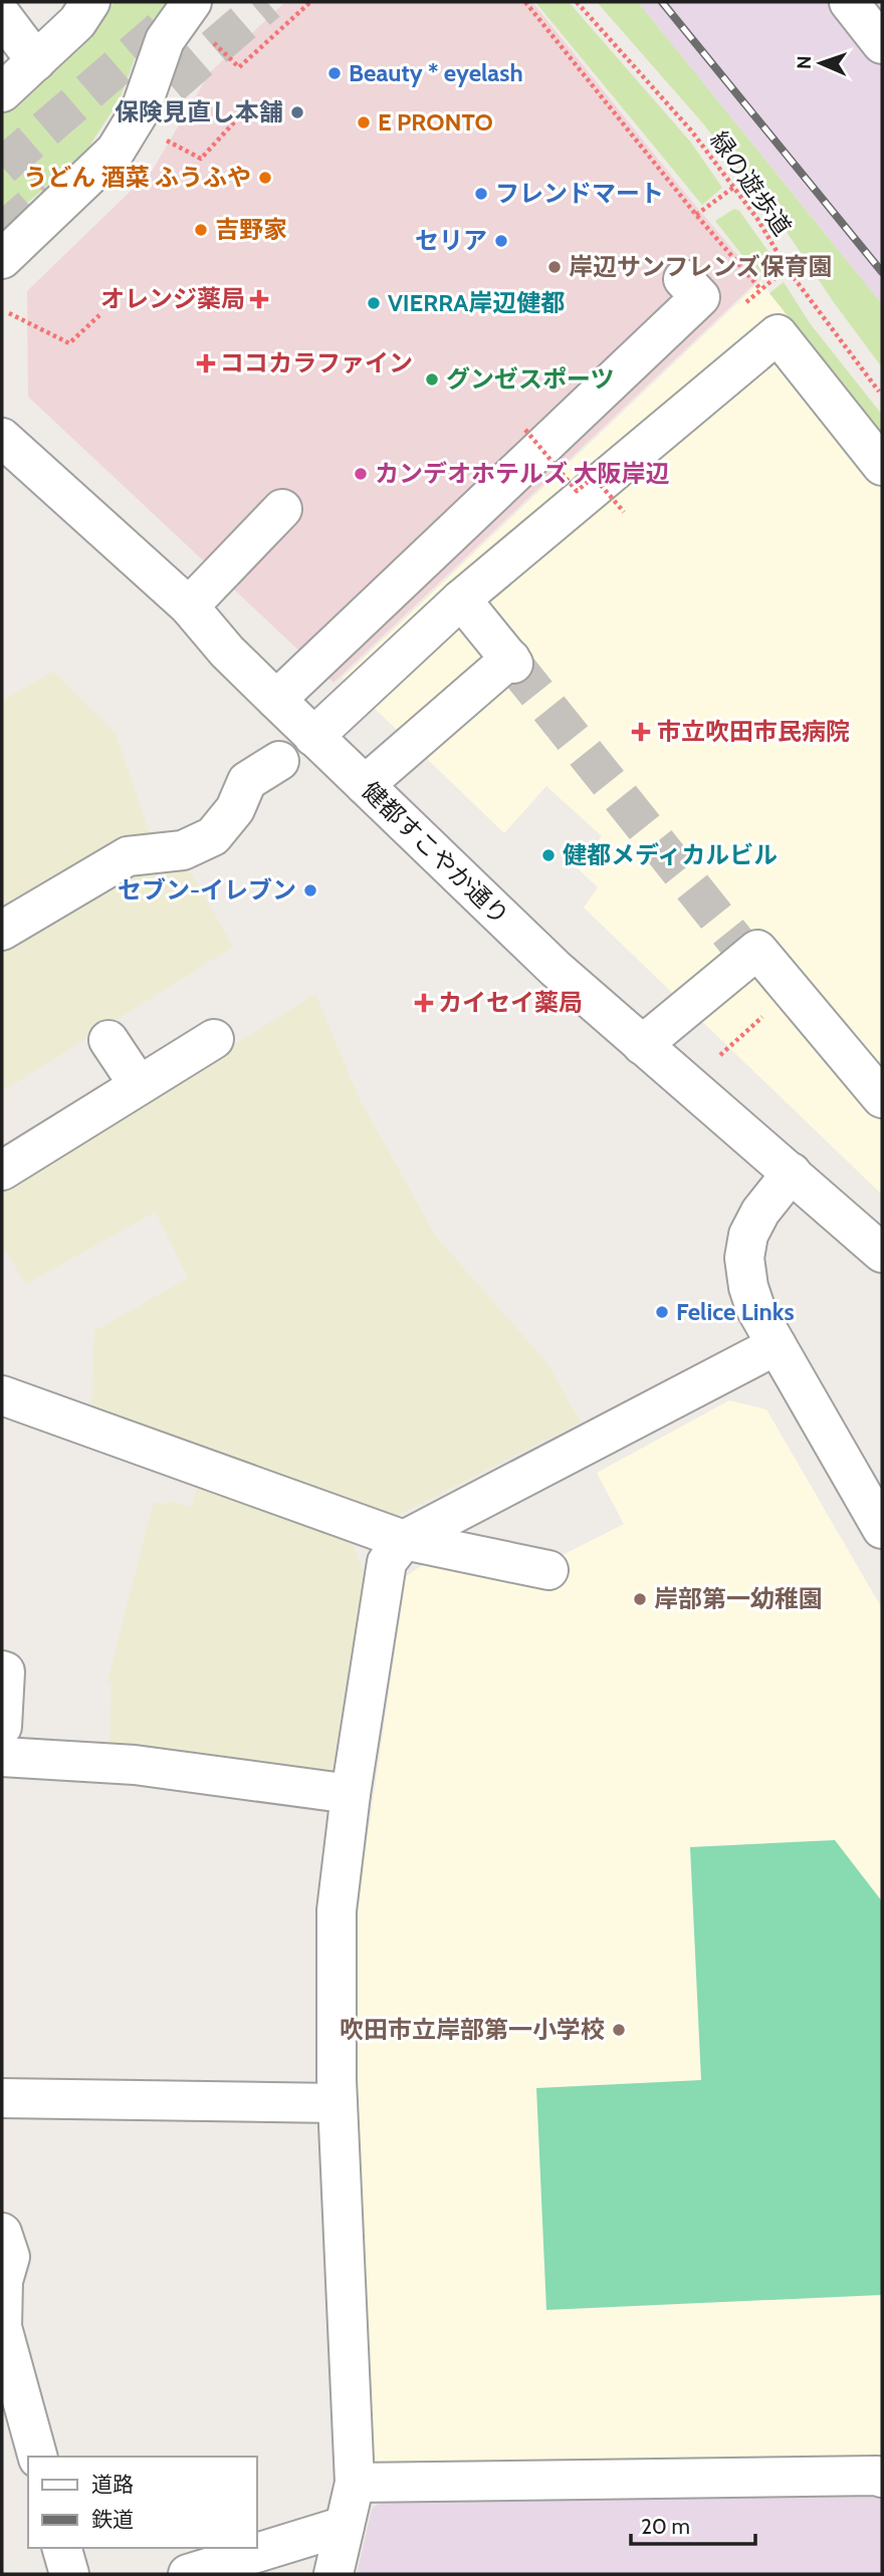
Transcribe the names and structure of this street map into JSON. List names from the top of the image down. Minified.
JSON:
{"streets":{"street":["健都すこやか通り"],"path":["緑の遊歩道"]},"places":{"other":["Beauty * eyelash","保険見直し本舗","E PRONTO","うどん 酒菜 ふうふや","フレンドマート","吉野家","セリア","岸辺サンフレンズ保育園","VIERRA岸辺健都","グンゼスポーツ","カンデオホテルズ 大阪岸辺","健都メディカルビル","セブン-イレブン","Felice Links","岸部第一幼稚園","吹田市立岸部第一小学校"],"health":["オレンジ薬局","ココカラファイン","市立吹田市民病院","カイセイ薬局"]},"legend":["道路","鉄道"],"scale_bar":"20 m","north":"left"}
